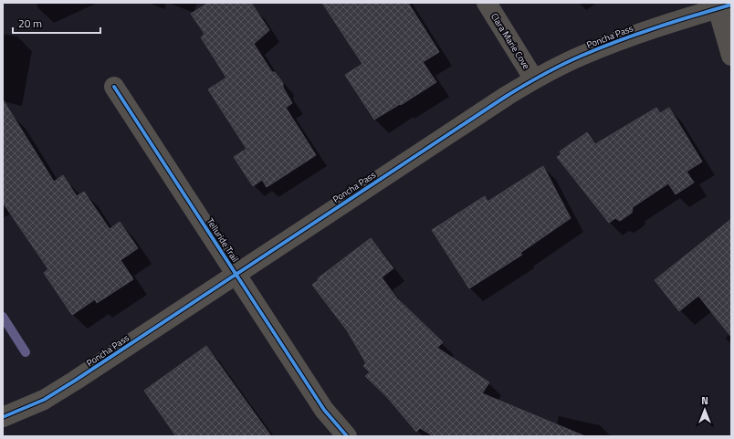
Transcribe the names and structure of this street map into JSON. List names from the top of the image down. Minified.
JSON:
{"streets":{"street":["Poncha Pass","Clara Marie Cove","Telluride Trail"]},"crossings":[["Poncha Pass","Clara Marie Cove"],["Poncha Pass","Telluride Trail"]],"scale_bar":"20 m","north":"top"}
